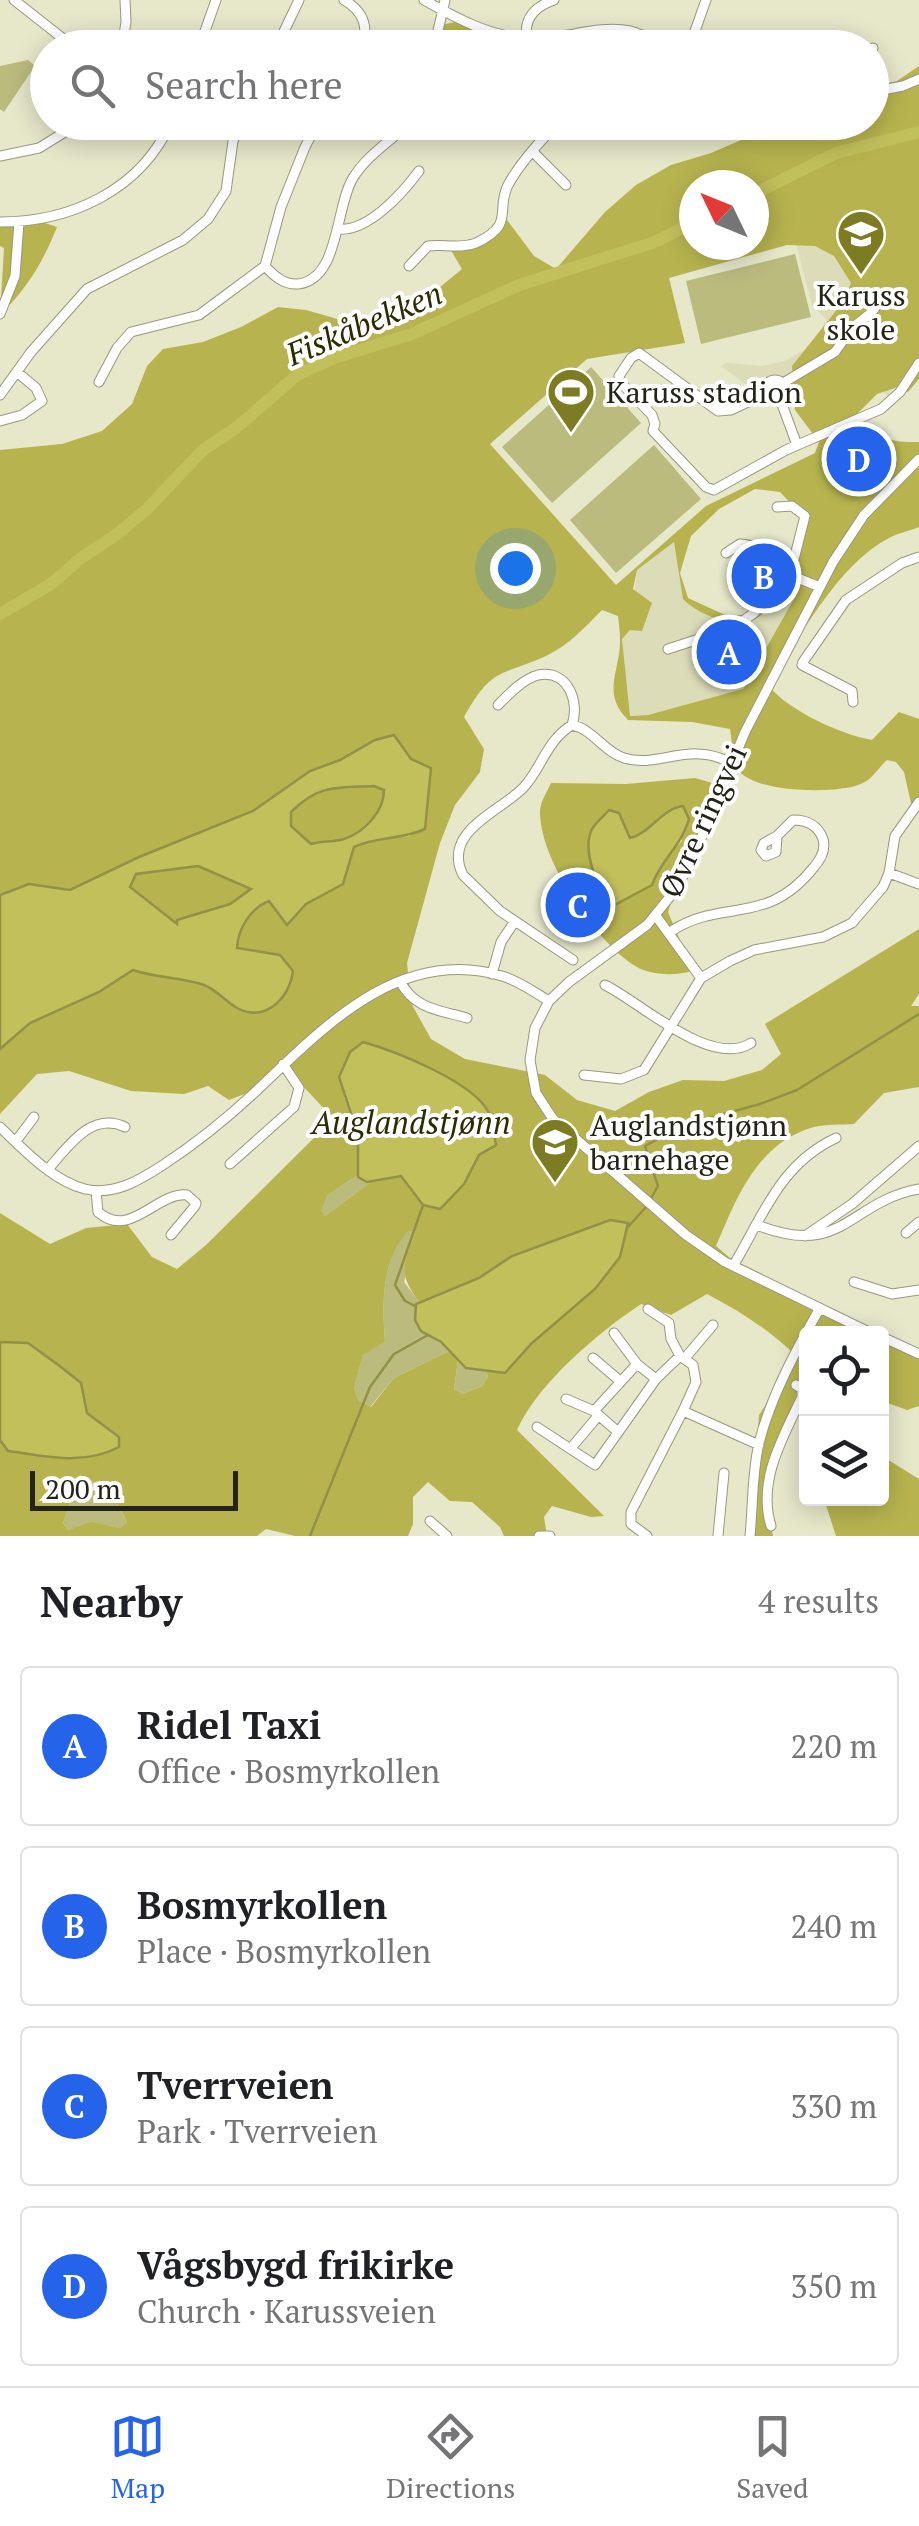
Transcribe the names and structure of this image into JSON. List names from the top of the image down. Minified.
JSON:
{"streets":{"street":["Øvre ringvei"]},"water":["Fiskåbekken","Auglandstjønn"],"places":{"school or university":["Karuss skole","Auglandstjønn barnehage"],"sports":["Karuss stadion"]},"scale_bar":"200 m","north":"top left","page":{"search":"Search here","pins":["D","B","A","C"],"scale":"200 m","heading":["Nearby","4 results"],"list":[{"mark":"A","name":"Ridel Taxi","note":"Office · Bosmyrkollen","value":"220 m"},{"mark":"B","name":"Bosmyrkollen","note":"Place · Bosmyrkollen","value":"240 m"},{"mark":"C","name":"Tverrveien","note":"Park · Tverrveien","value":"330 m"},{"mark":"D","name":"Vågsbygd frikirke","note":"Church · Karussveien","value":"350 m"}],"nav":["Map","Directions","Saved"]}}
